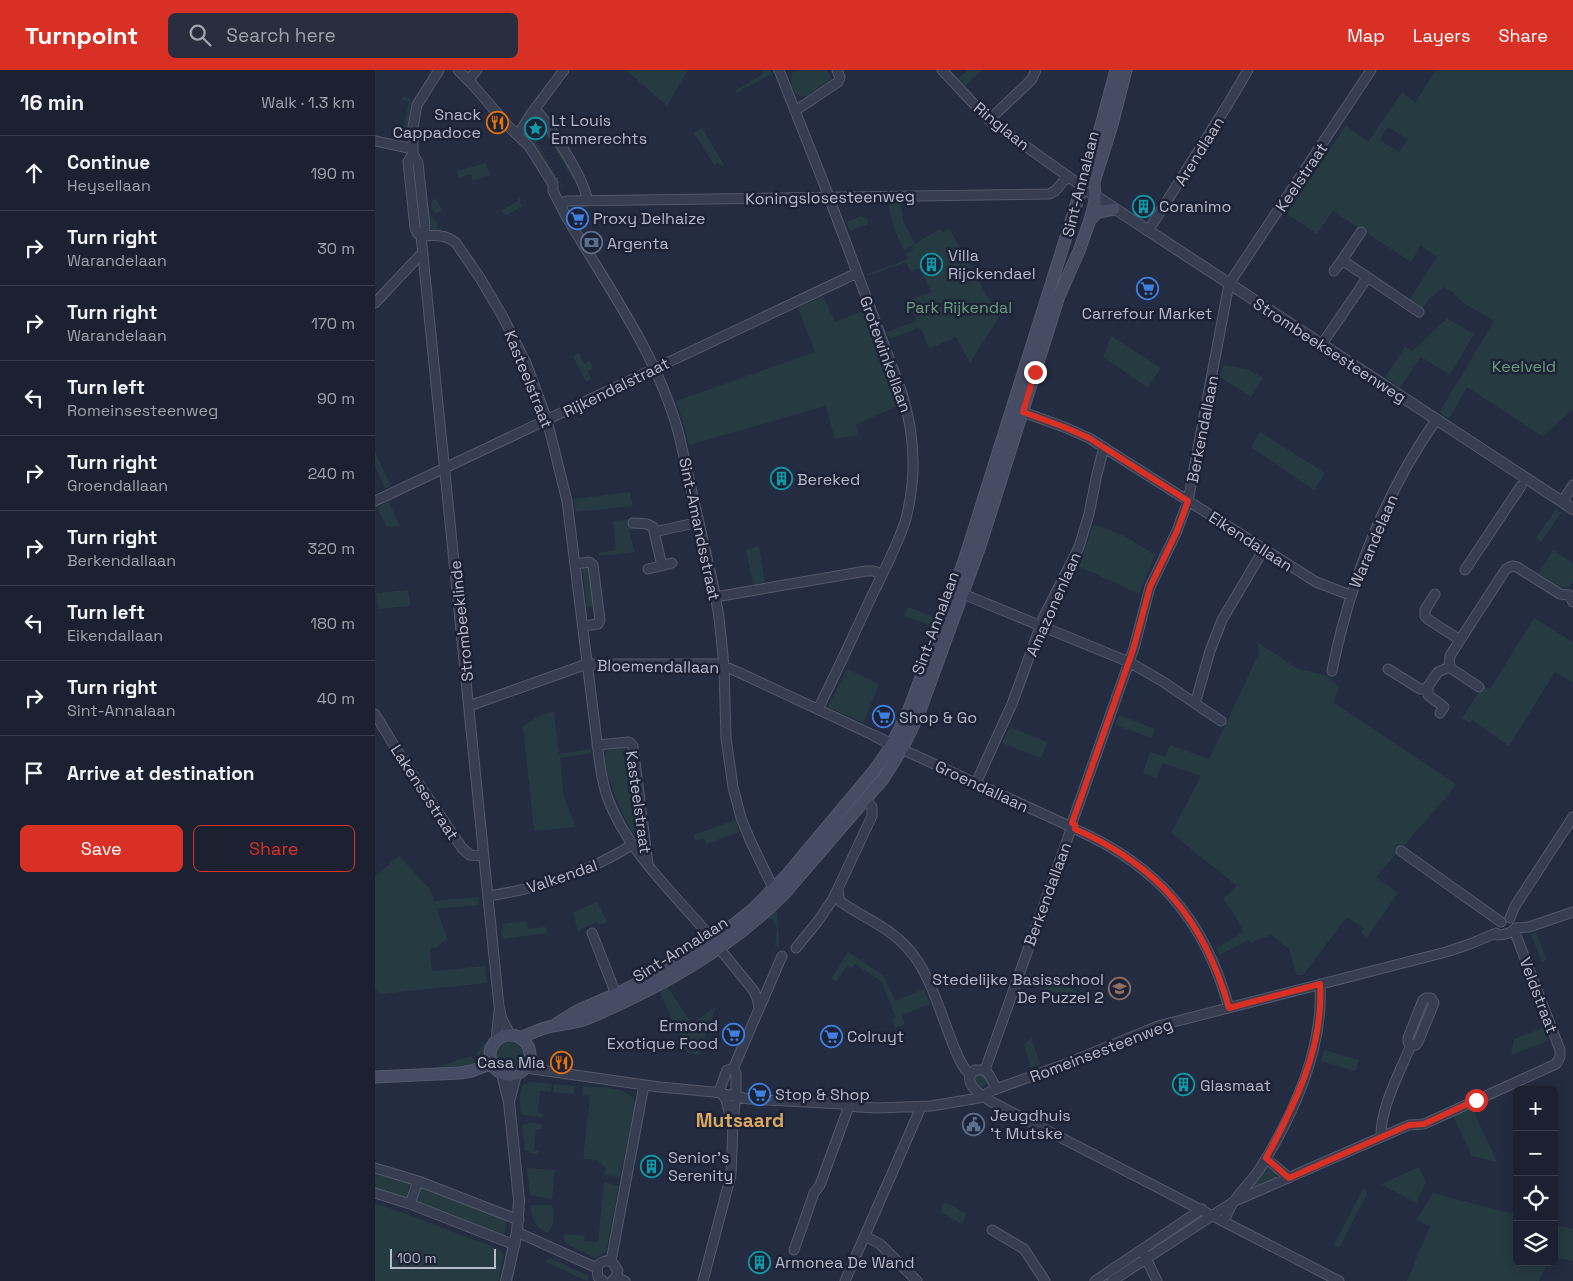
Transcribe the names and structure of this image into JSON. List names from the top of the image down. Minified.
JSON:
{"streets":{"main road":["Sint-Annalaan"],"street":["Ringlaan","Arendlaan","Keelstraat","Koningslosesteenweg","Strombeeksesteenweg","Grotewinkellaan","Kasteelstraat","Rijkendalstraat","Berkendallaan","Sint-Amandsstraat","Eikendallaan","Warandelaan","Amazonenlaan","Strombeeklinde","Bloemendallaan","Groendallaan","Lakensestraat","Valkendal","Veldstraat","Romeinsesteenweg"]},"crossings":[["Ringlaan","Koningslosesteenweg"],["Arendlaan","Strombeeksesteenweg"],["Keelstraat","Strombeeksesteenweg"],["Keelstraat","Berkendallaan"],["Sint-Annalaan","Strombeeksesteenweg"],["Sint-Annalaan","Kasteelstraat"],["Sint-Annalaan","Sint-Amandsstraat"],["Sint-Annalaan","Eikendallaan"],["Sint-Annalaan","Strombeeklinde"],["Sint-Annalaan","Bloemendallaan"],["Sint-Annalaan","Groendallaan"],["Sint-Annalaan","Romeinsesteenweg"],["Koningslosesteenweg","Grotewinkellaan"],["Koningslosesteenweg","Sint-Amandsstraat"],["Strombeeksesteenweg","Berkendallaan"],["Strombeeksesteenweg","Warandelaan"],["Grotewinkellaan","Rijkendalstraat"],["Grotewinkellaan","Bloemendallaan"],["Kasteelstraat","Rijkendalstraat"],["Kasteelstraat","Strombeeklinde"],["Kasteelstraat","Bloemendallaan"],["Kasteelstraat","Valkendal"],["Rijkendalstraat","Sint-Amandsstraat"],["Rijkendalstraat","Strombeeklinde"],["Berkendallaan","Eikendallaan"],["Berkendallaan","Groendallaan"],["Sint-Amandsstraat","Bloemendallaan"],["Eikendallaan","Warandelaan"],["Eikendallaan","Amazonenlaan"],["Amazonenlaan","Groendallaan"],["Strombeeklinde","Bloemendallaan"],["Strombeeklinde","Lakensestraat"],["Strombeeklinde","Valkendal"],["Strombeeklinde","Romeinsesteenweg"],["Bloemendallaan","Groendallaan"],["Groendallaan","Romeinsesteenweg"],["Veldstraat","Romeinsesteenweg"]],"districts":["Mutsaard"],"parks":["Park Rijkendal","Keelveld"],"places":{"restaurant":["Snack Cappadoce","Casa Mia"],"place":["Lt Louis Emmerechts"],"building":["Coranimo","Villa Rijckendael","Bereked","Glasmaat","Senior's Serenity","Armonea De Wand"],"supermarket":["Proxy Delhaize","Carrefour Market","Shop & Go","Ermond Exotique Food","Colruyt","Stop & Shop"],"bank":["Argenta"],"school or university":["Stedelijke Basisschool De Puzzel 2"],"public building":["Jeugdhuis 't Mutske"]},"scale_bar":"100 m","page":{"header":"Turnpoint","search":"Search here","nav":["Map","Layers","Share"],"heading":["16 min","Walk · 1.3 km"],"list":[["Continue","Heysellaan","190 m"],["Turn right","Warandelaan","30 m"],["Turn right","Warandelaan","170 m"],["Turn left","Romeinsesteenweg","90 m"],["Turn right","Groendallaan","240 m"],["Turn right","Berkendallaan","320 m"],["Turn left","Eikendallaan","180 m"],["Turn right","Sint-Annalaan","40 m"],"Arrive at destination"],"buttons":["Save","Share"],"map_buttons":["+","−"],"scale":"100 m"}}
